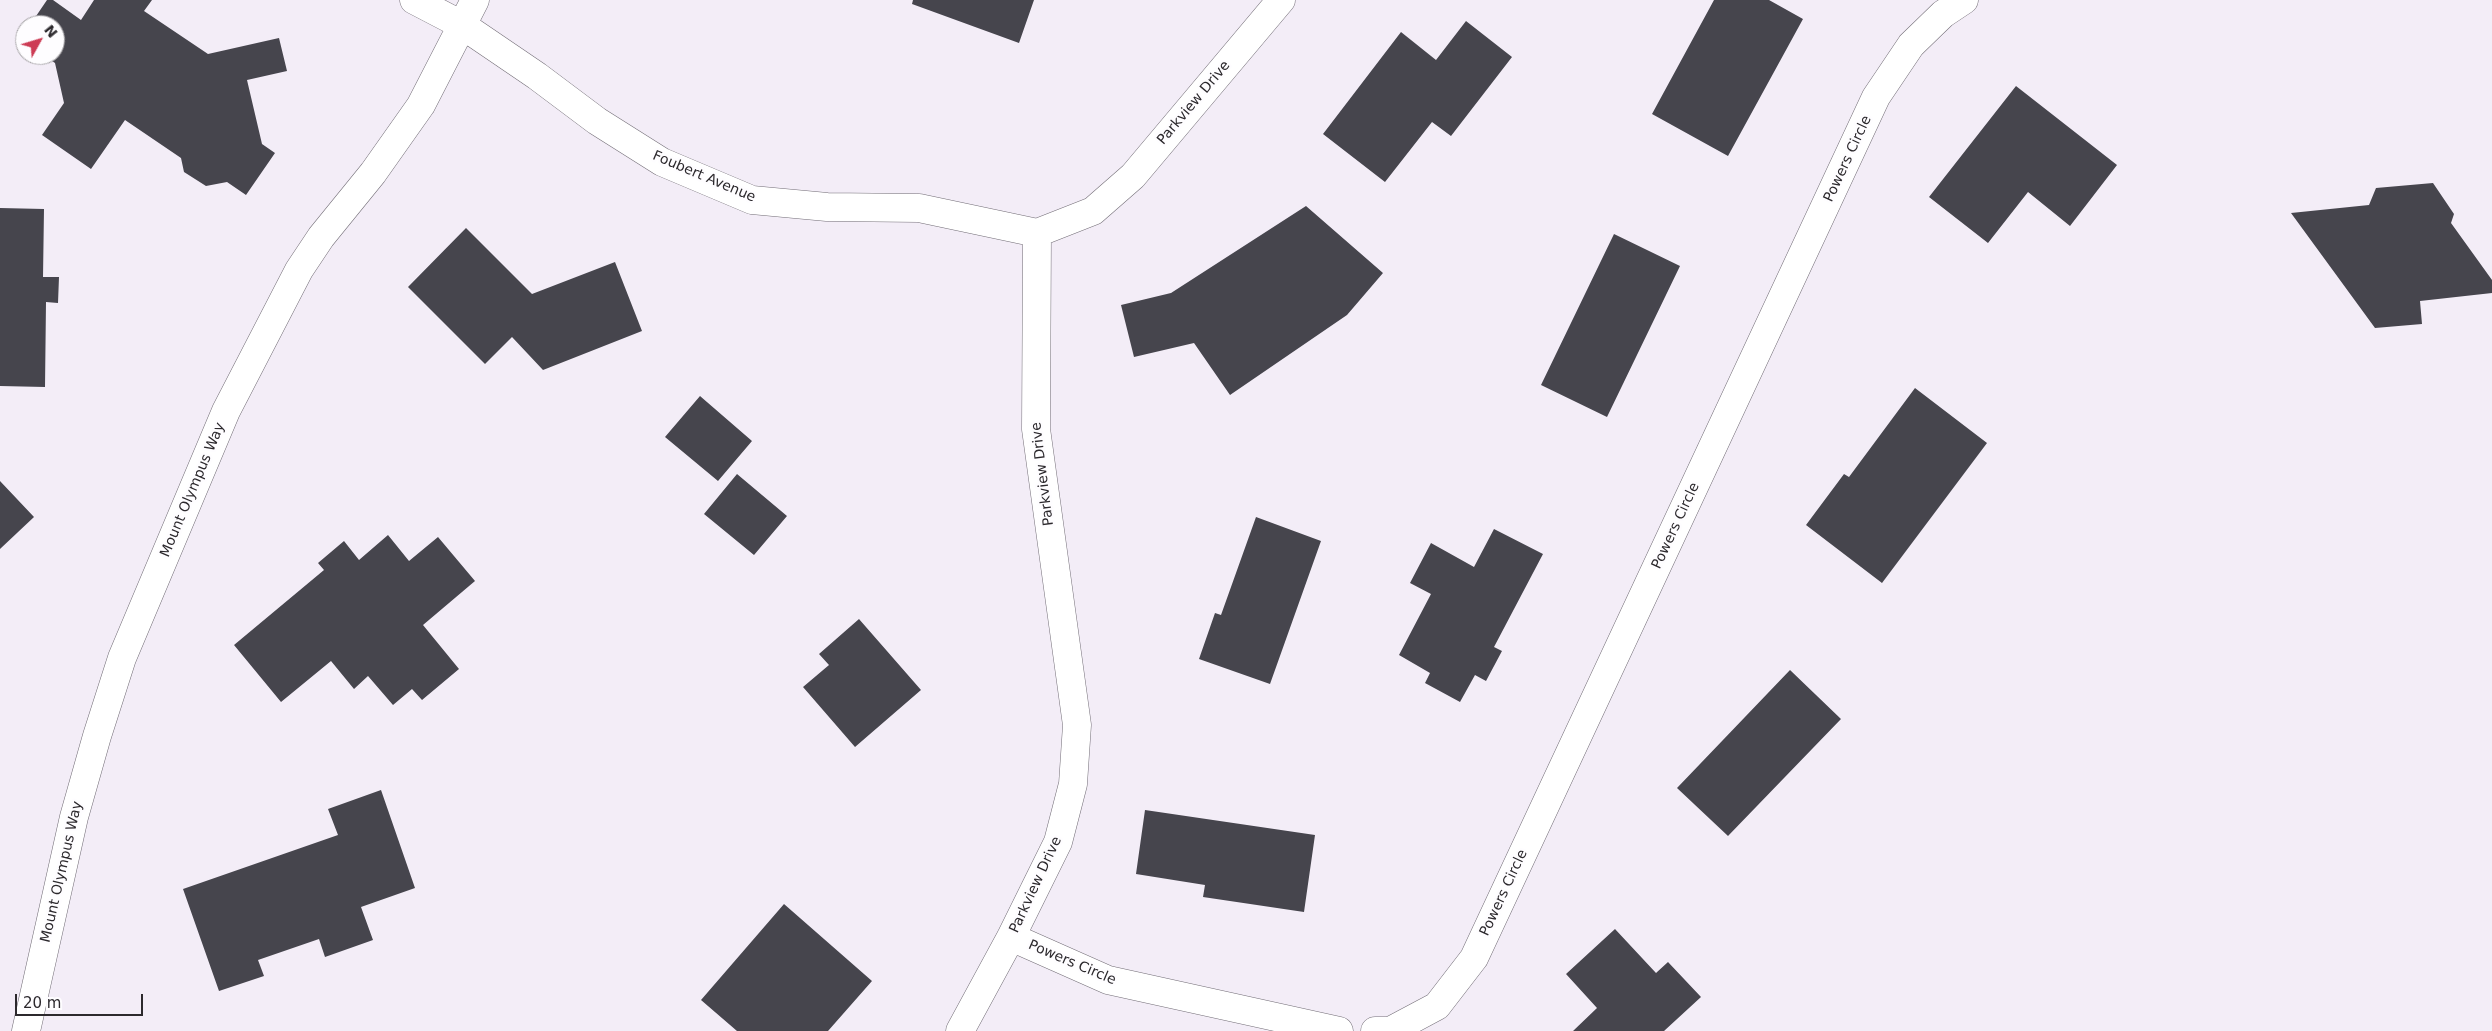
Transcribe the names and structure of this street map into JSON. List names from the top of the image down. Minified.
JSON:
{"streets":{"street":["Parkview Drive","Powers Circle","Foubert Avenue","Mount Olympus Way"]},"crossings":[["Parkview Drive","Powers Circle"],["Parkview Drive","Foubert Avenue"],["Foubert Avenue","Mount Olympus Way"]],"scale_bar":"20 m","north":"top right"}
